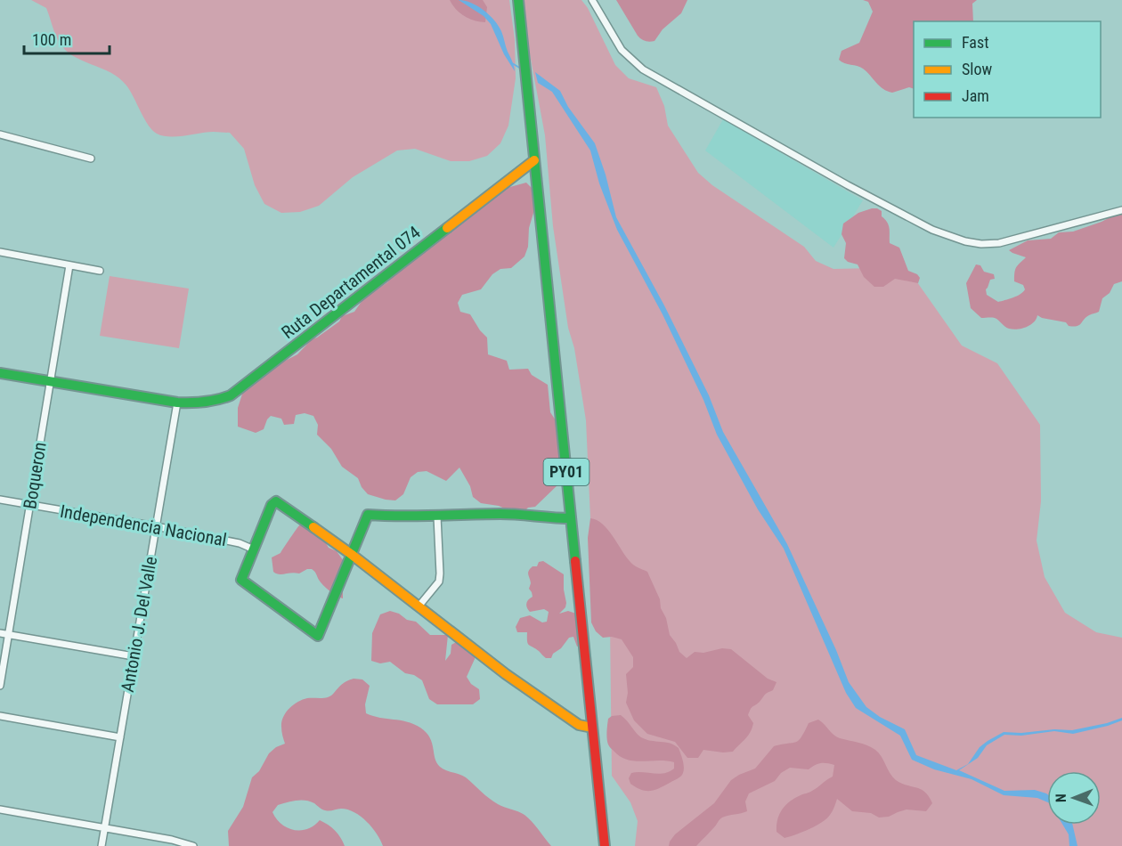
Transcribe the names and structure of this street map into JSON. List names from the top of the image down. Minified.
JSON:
{"streets":{"main road":["Ruta Departamental 074","PY01"],"street":["Boqueron","Independencia Nacional","Antonio J. Del Valle"]},"crossings":[["Ruta Departamental 074","PY01"],["Ruta Departamental 074","Boqueron"],["Ruta Departamental 074","Antonio J. Del Valle"],["Boqueron","Independencia Nacional"],["Independencia Nacional","Antonio J. Del Valle"]],"legend":["Fast","Slow","Jam"],"scale_bar":"100 m","north":"left"}
